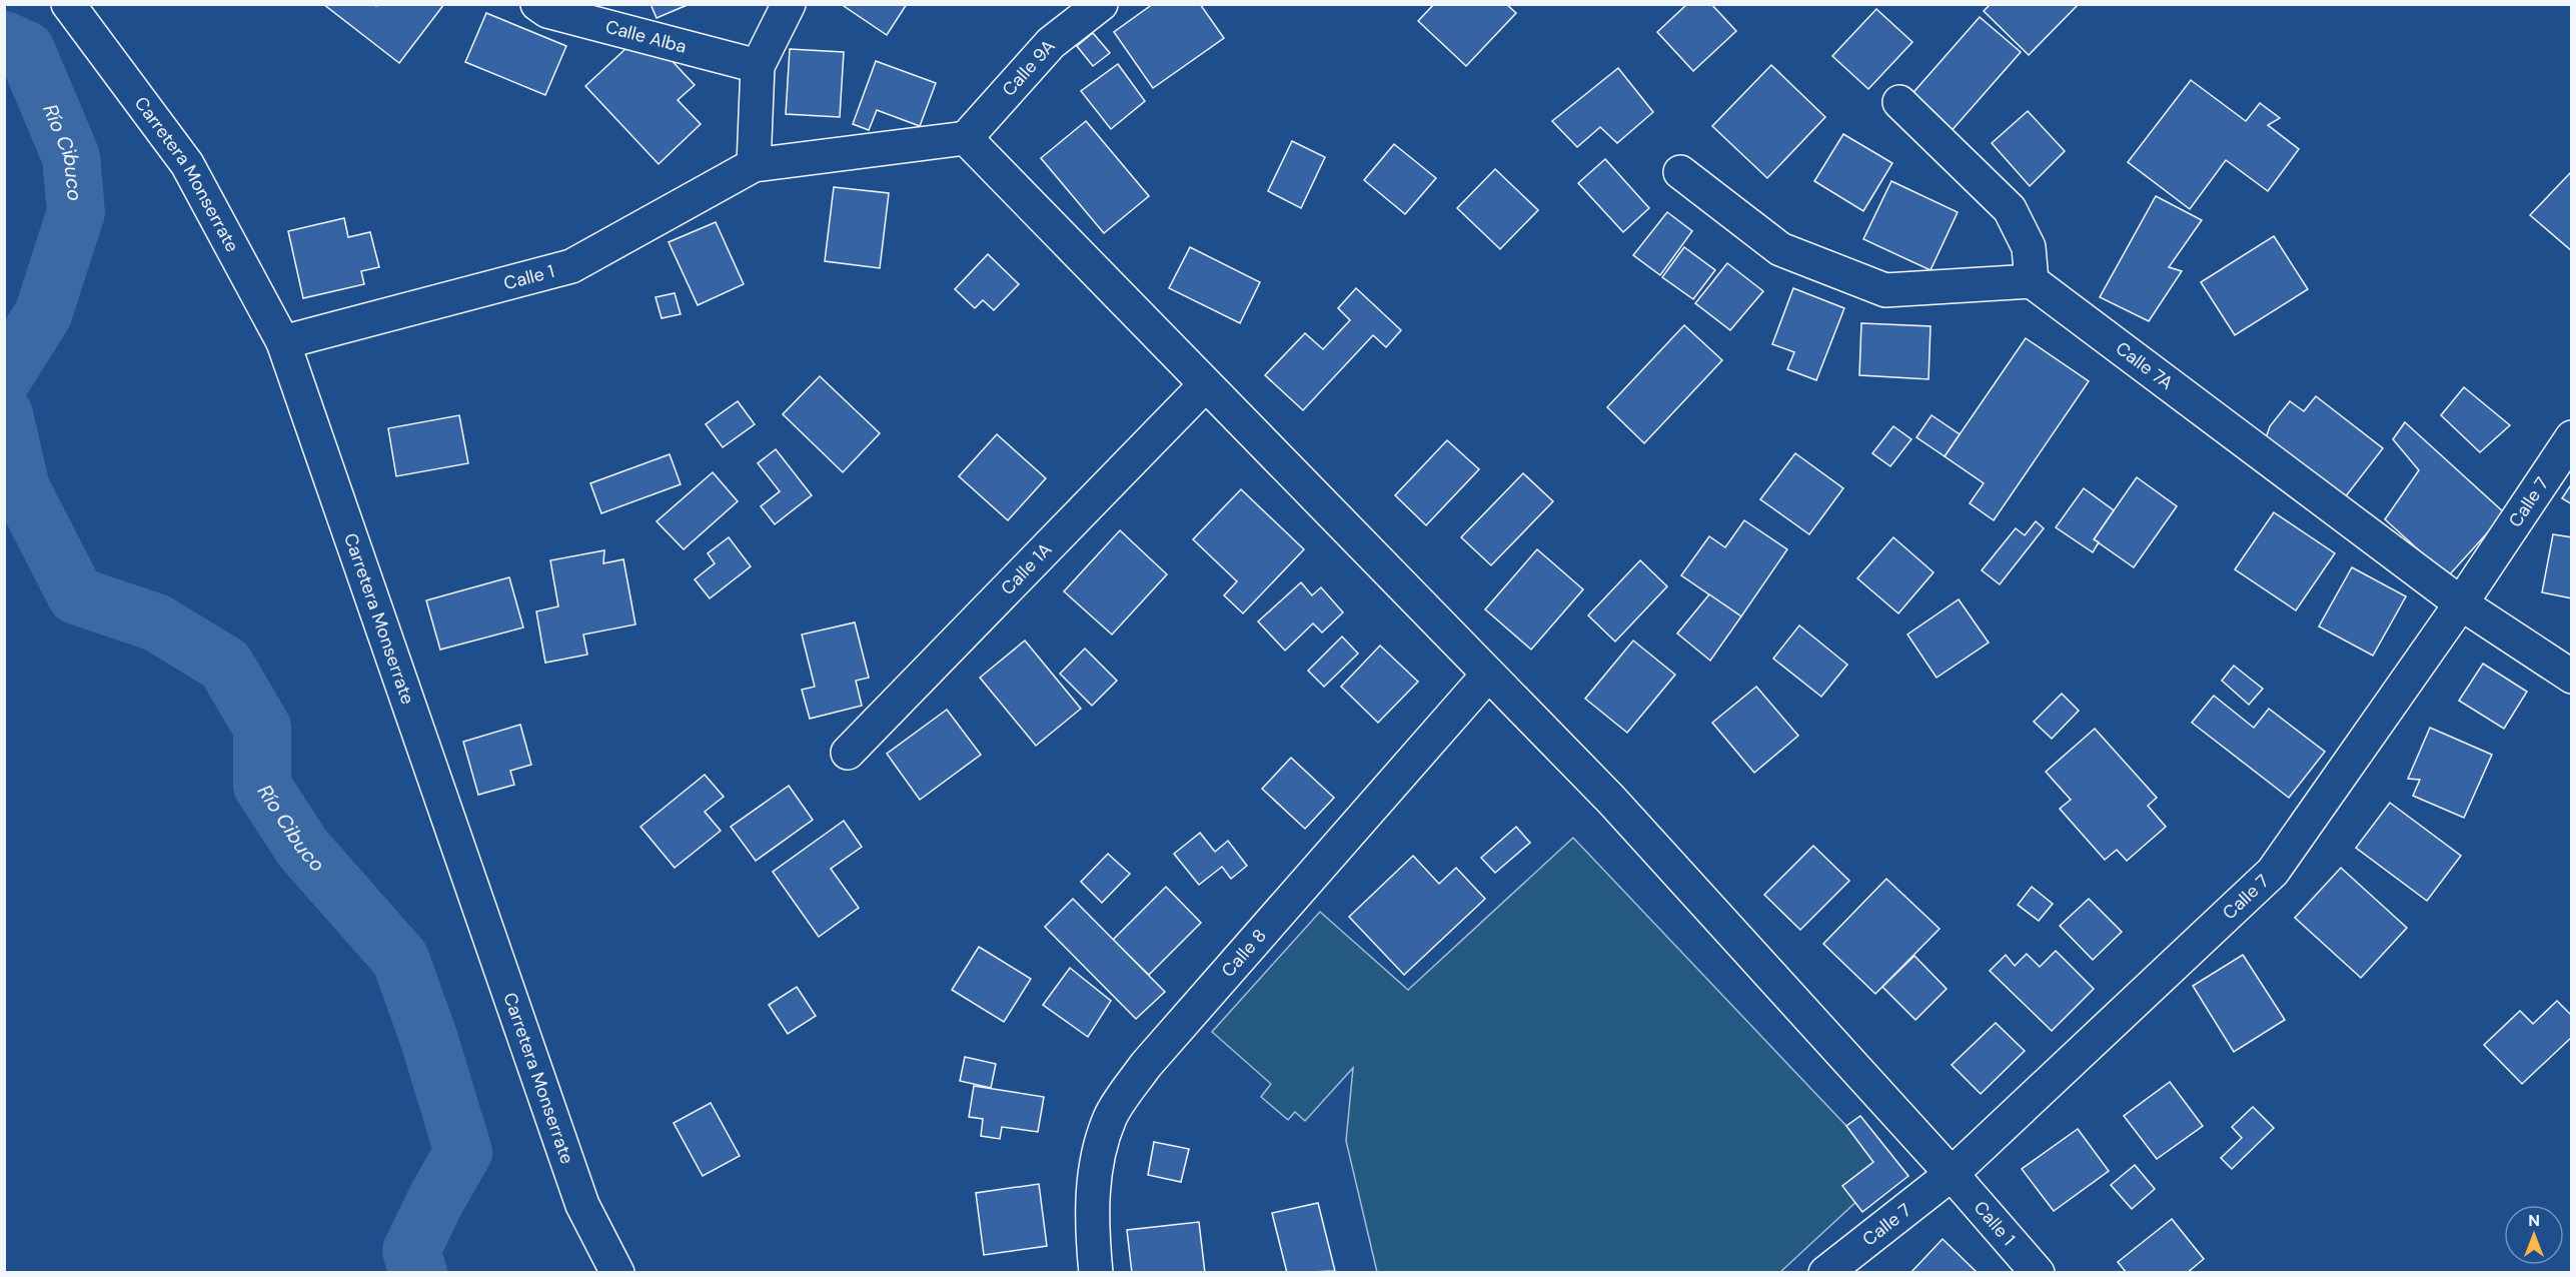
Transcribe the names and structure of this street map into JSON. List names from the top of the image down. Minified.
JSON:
{"streets":{"street":["Calle Alba","Calle 9A","Carretera Monserrate","Calle 1","Calle 7A","Calle 7","Calle 1A","Calle 8"]},"crossings":[["Calle 9A","Calle 1"],["Carretera Monserrate","Calle 1"],["Calle 1","Calle 7"],["Calle 1","Calle 1A"],["Calle 1","Calle 8"],["Calle 7A","Calle 7"]],"water":["Río Cibuco"],"north":"top"}
